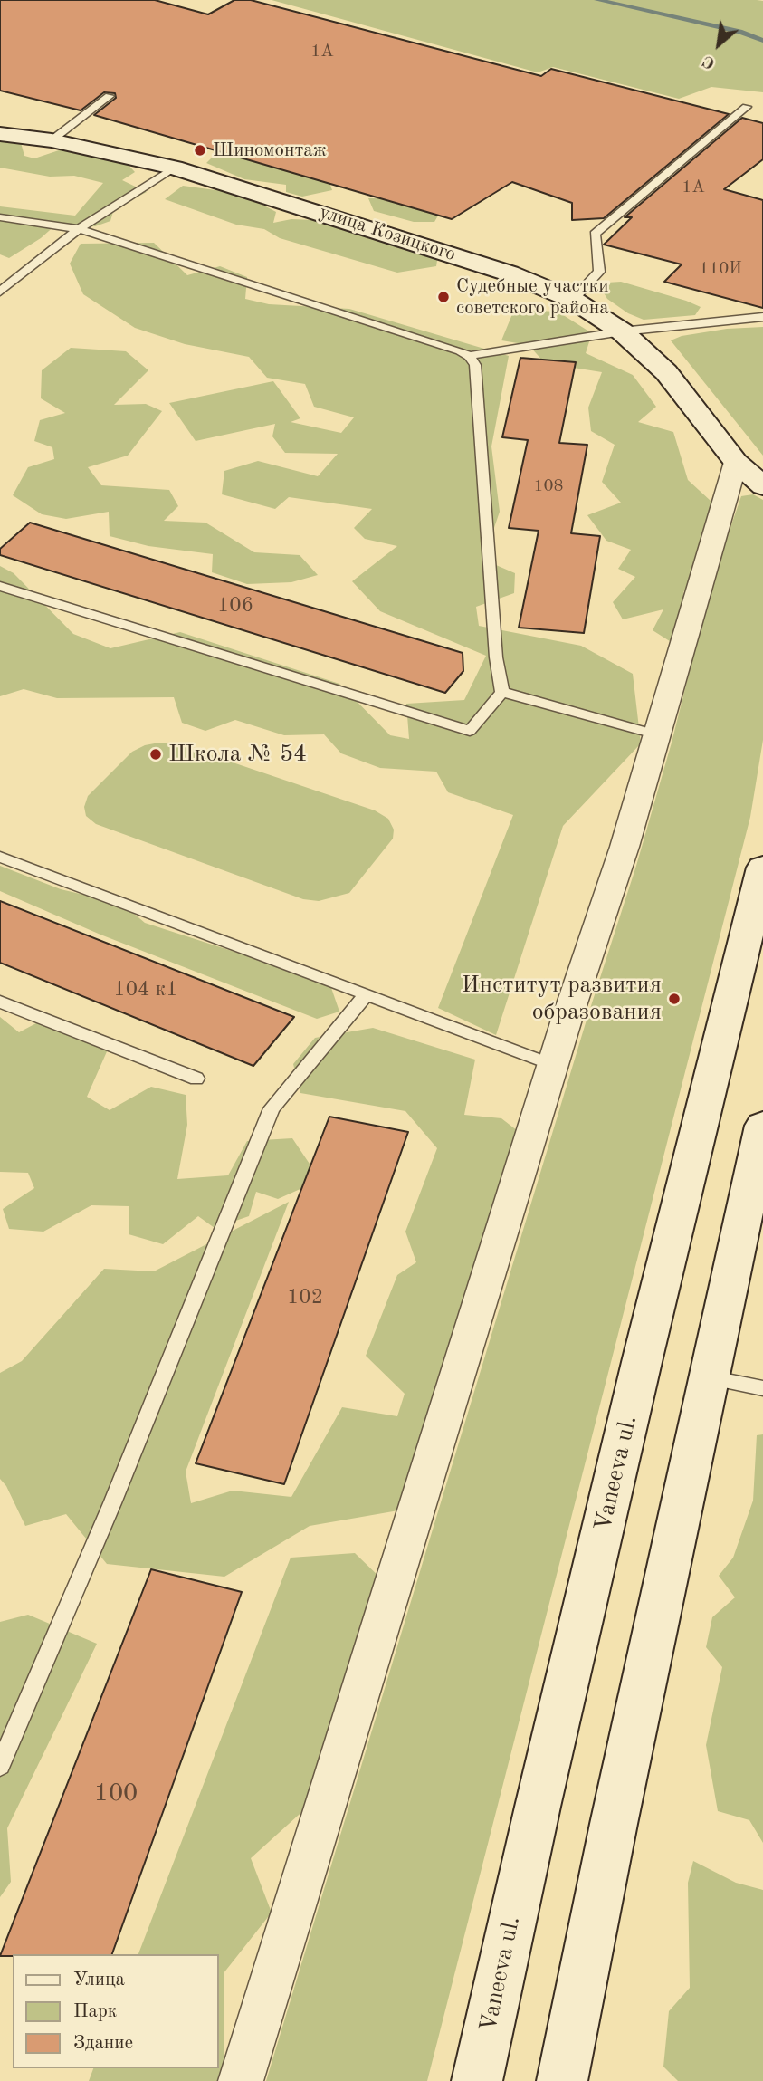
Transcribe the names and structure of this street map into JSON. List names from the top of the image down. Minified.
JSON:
{"streets":{"main road":["улица Козицкого","Vaneeva ul."]},"places":["Шиномонтаж","Судебные участки советского района","Школа № 54","Институт развития образования"],"house_numbers":["1А","1А","110И","108","106","104 к1","102","100"],"legend":["Улица","Парк","Здание"],"north":"bottom left"}
